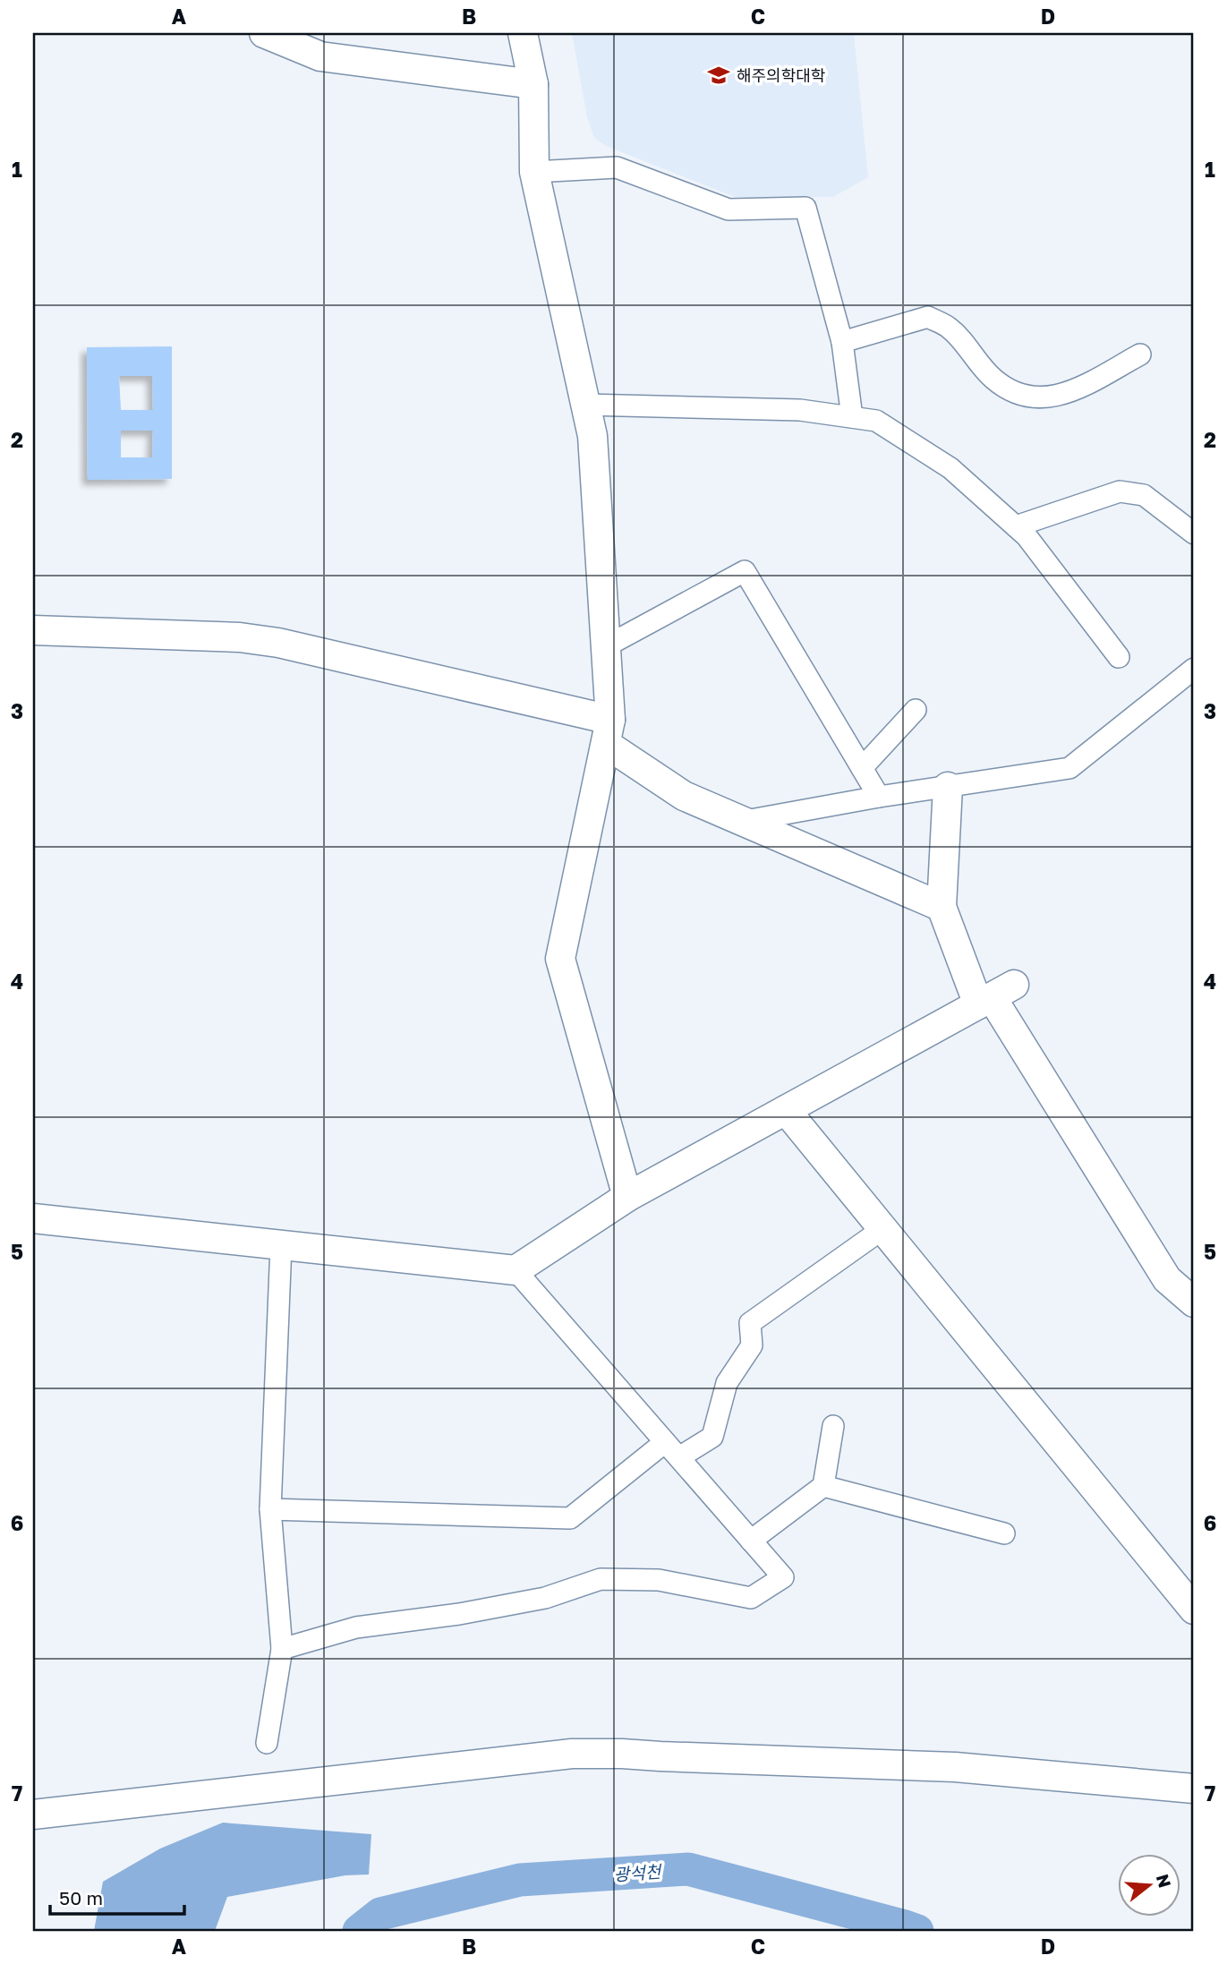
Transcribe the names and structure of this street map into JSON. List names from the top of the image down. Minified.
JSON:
{"water":["광석천"],"places":{"school or university":["해주의학대학"]},"scale_bar":"50 m","north":"right","grid":{"columns":["A","B","C","D"],"rows":["1","2","3","4","5","6","7"]}}
